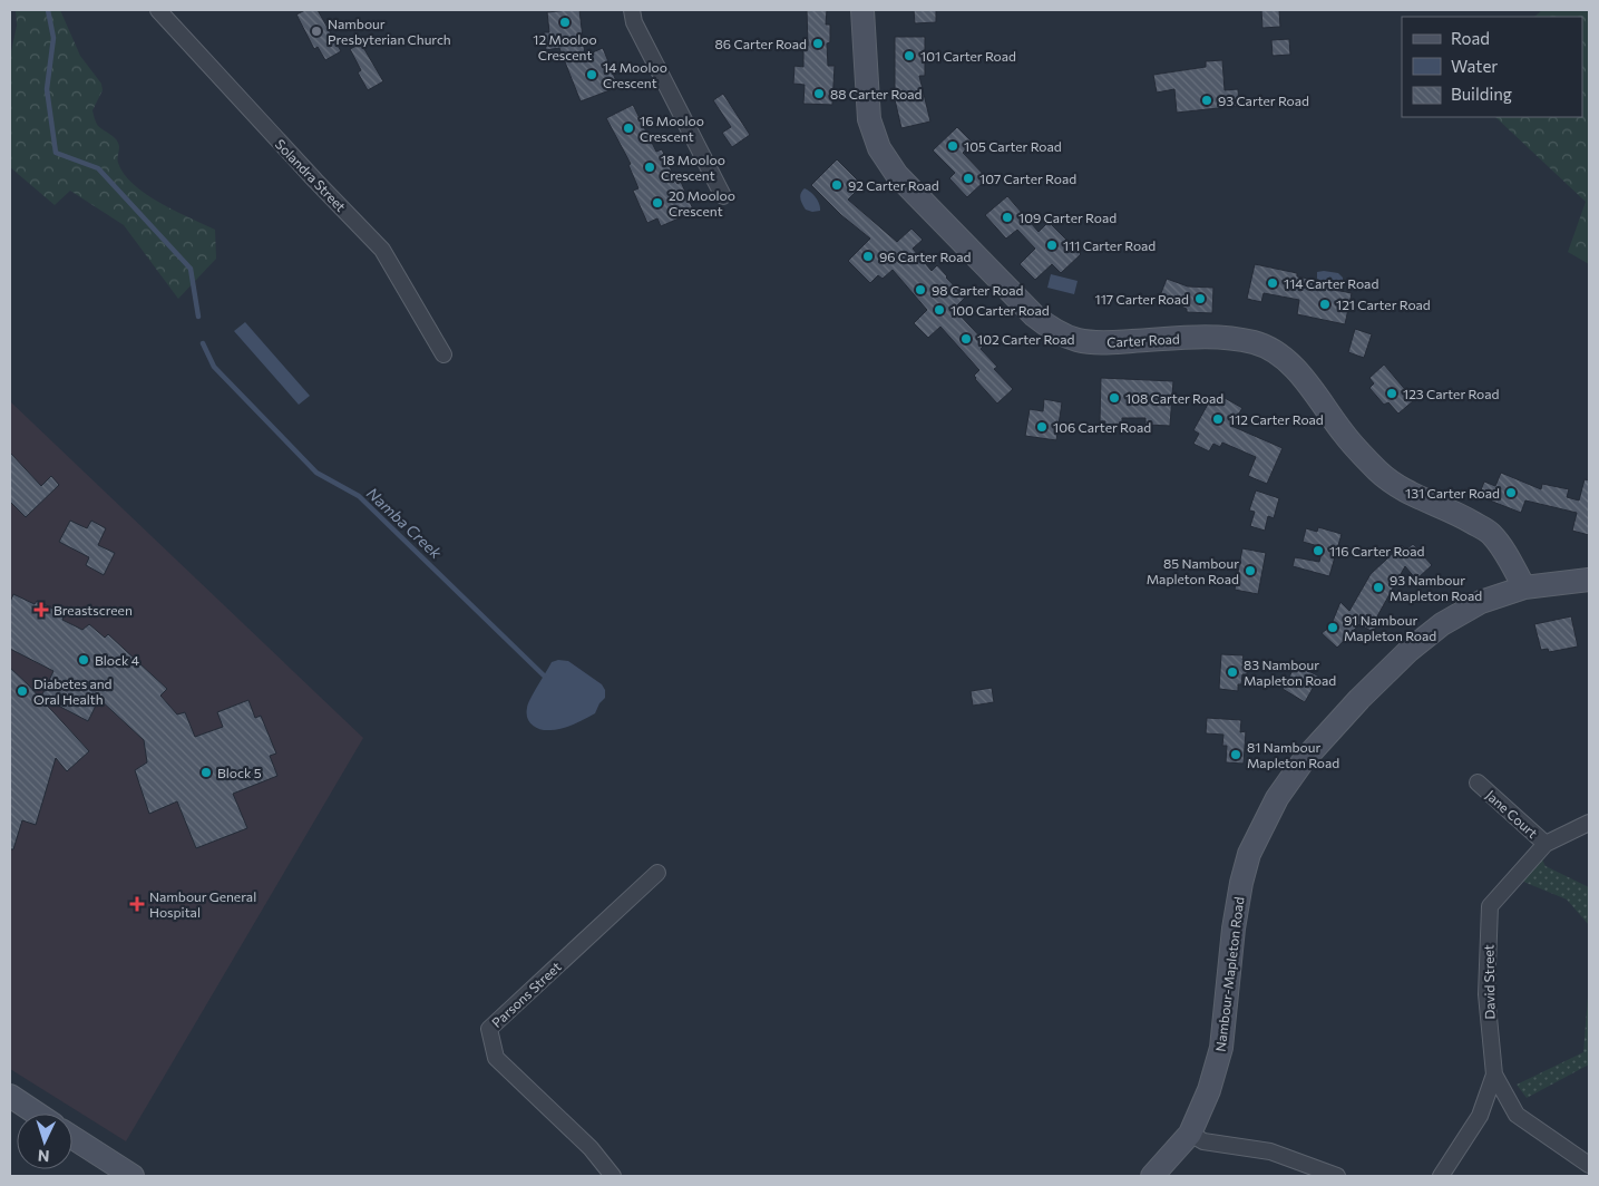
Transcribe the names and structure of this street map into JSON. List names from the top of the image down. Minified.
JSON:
{"streets":{"street":["Solandra Street","Carter Road","Jane Court","Nambour-Mapleton Road","David Street","Parsons Street"]},"crossings":[["Carter Road","Nambour-Mapleton Road"],["Jane Court","David Street"]],"water":["Namba Creek"],"places":{"other":["12 Mooloo Crescent","Nambour Presbyterian Church","86 Carter Road","101 Carter Road","14 Mooloo Crescent","88 Carter Road","93 Carter Road","16 Mooloo Crescent","105 Carter Road","18 Mooloo Crescent","107 Carter Road","92 Carter Road","20 Mooloo Crescent","109 Carter Road","111 Carter Road","96 Carter Road","114 Carter Road","98 Carter Road","117 Carter Road","121 Carter Road","100 Carter Road","102 Carter Road","123 Carter Road","108 Carter Road","112 Carter Road","106 Carter Road","131 Carter Road","116 Carter Road","85 Nambour Mapleton Road","93 Nambour Mapleton Road","91 Nambour Mapleton Road","Block 4","83 Nambour Mapleton Road","Diabetes and Oral Health","81 Nambour Mapleton Road","Block 5"],"health":["Breastscreen","Nambour General Hospital"]},"legend":["Road","Water","Building"],"north":"bottom"}
